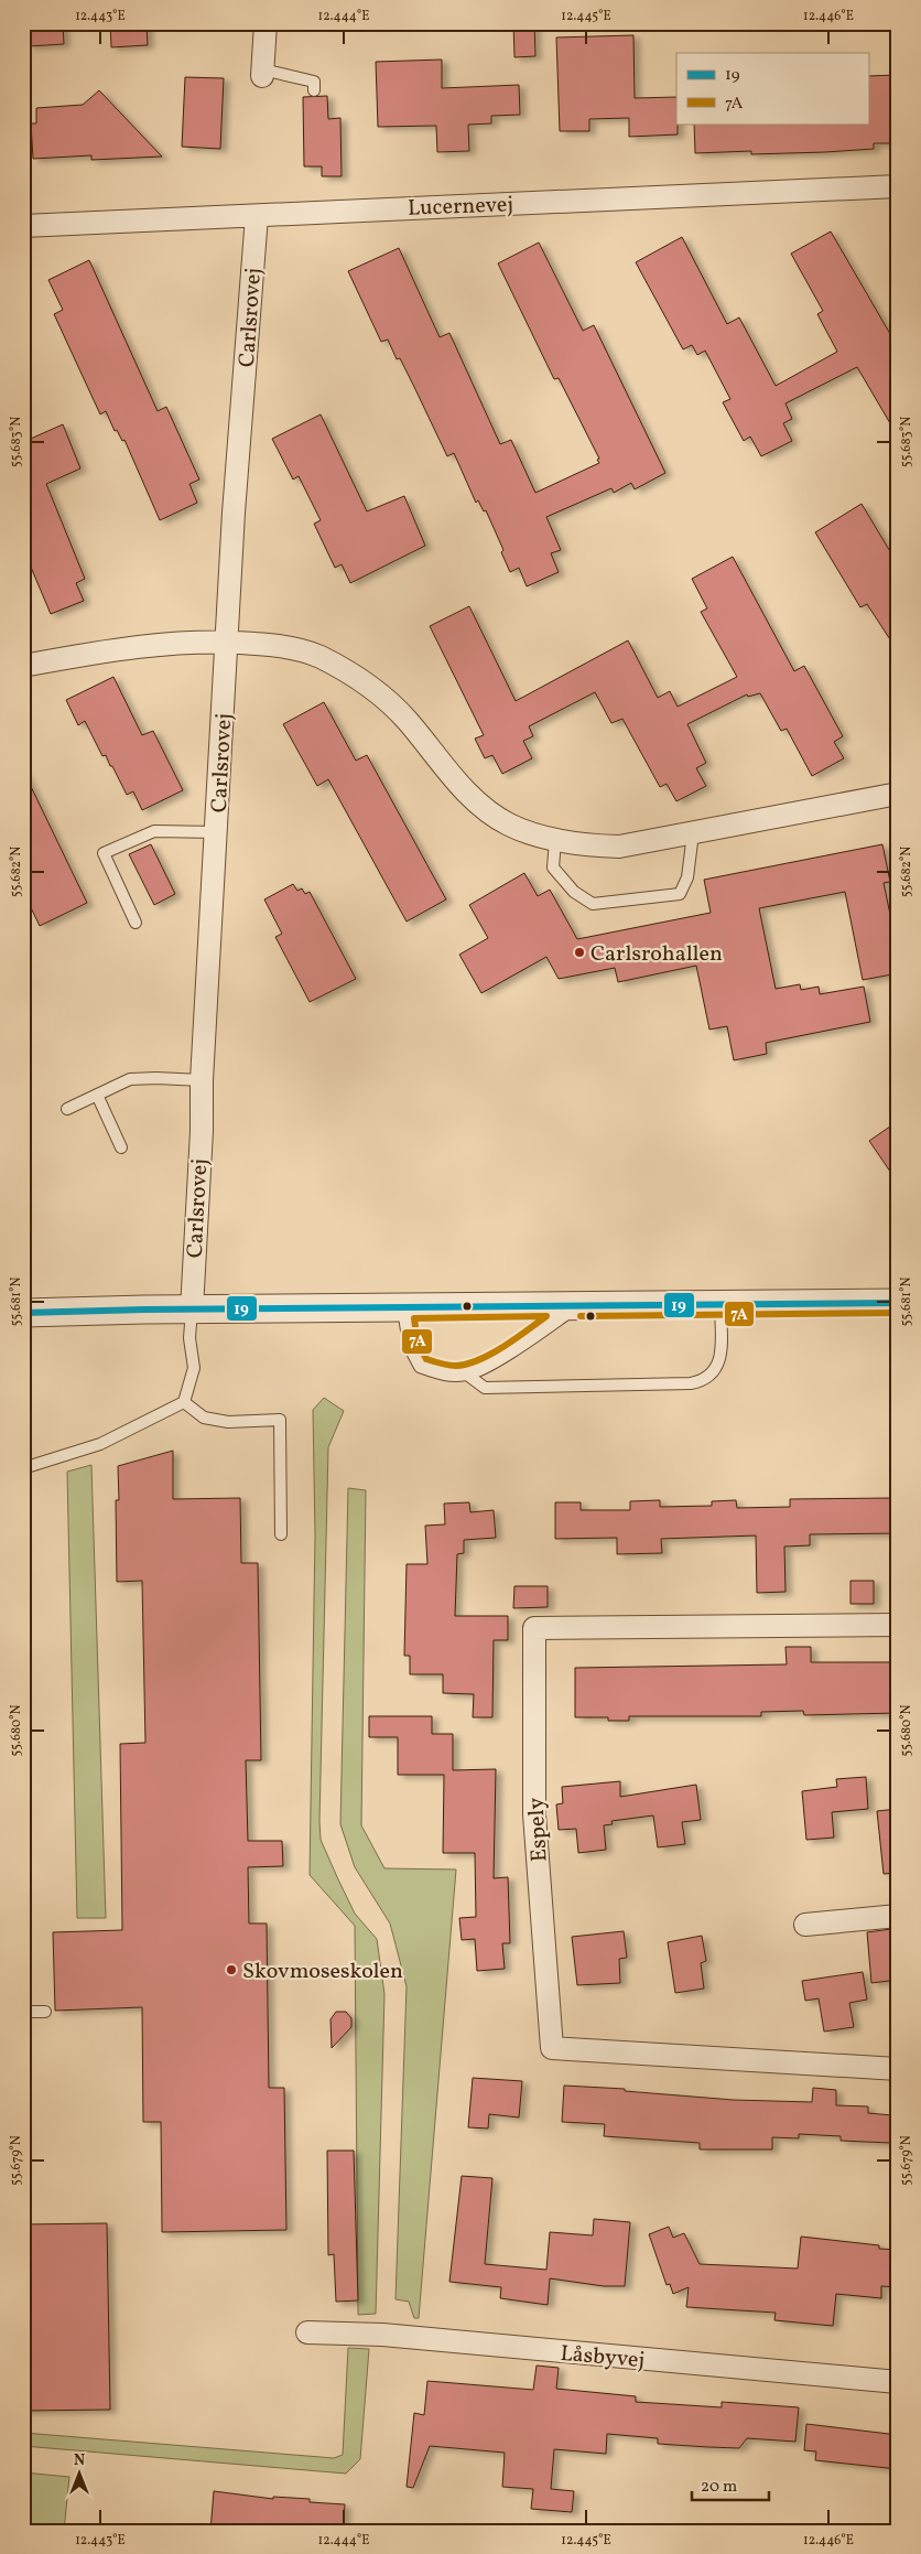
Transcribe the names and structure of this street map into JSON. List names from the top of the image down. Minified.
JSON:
{"streets":{"street":["Lucernevej","Carlsrovej","Espely","Låsbyvej"]},"crossings":[["Lucernevej","Carlsrovej"]],"places":["Carlsrohallen","Skovmoseskolen"],"lines":["transit line 19","transit line 7A"],"legend":["19","7A"],"scale_bar":"20 m","north":"top","coordinates":["12.443°E","12.444°E","12.445°E","12.446°E","55.683°N","55.682°N","55.681°N","55.680°N","55.679°N"]}
